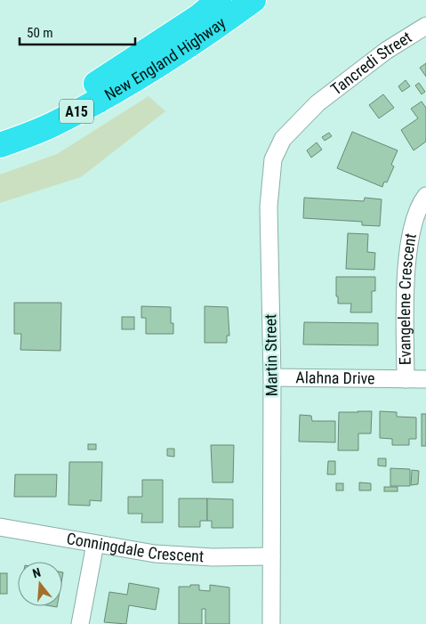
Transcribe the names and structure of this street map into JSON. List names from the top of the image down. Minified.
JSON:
{"streets":{"highway":["New England Highway","A15"],"street":["Tancredi Street","Evangelene Crescent","Martin Street","Alahna Drive","Conningdale Crescent"]},"crossings":[["Tancredi Street","Martin Street"],["Evangelene Crescent","Alahna Drive"],["Martin Street","Alahna Drive"],["Martin Street","Conningdale Crescent"]],"scale_bar":"50 m","north":"top"}
